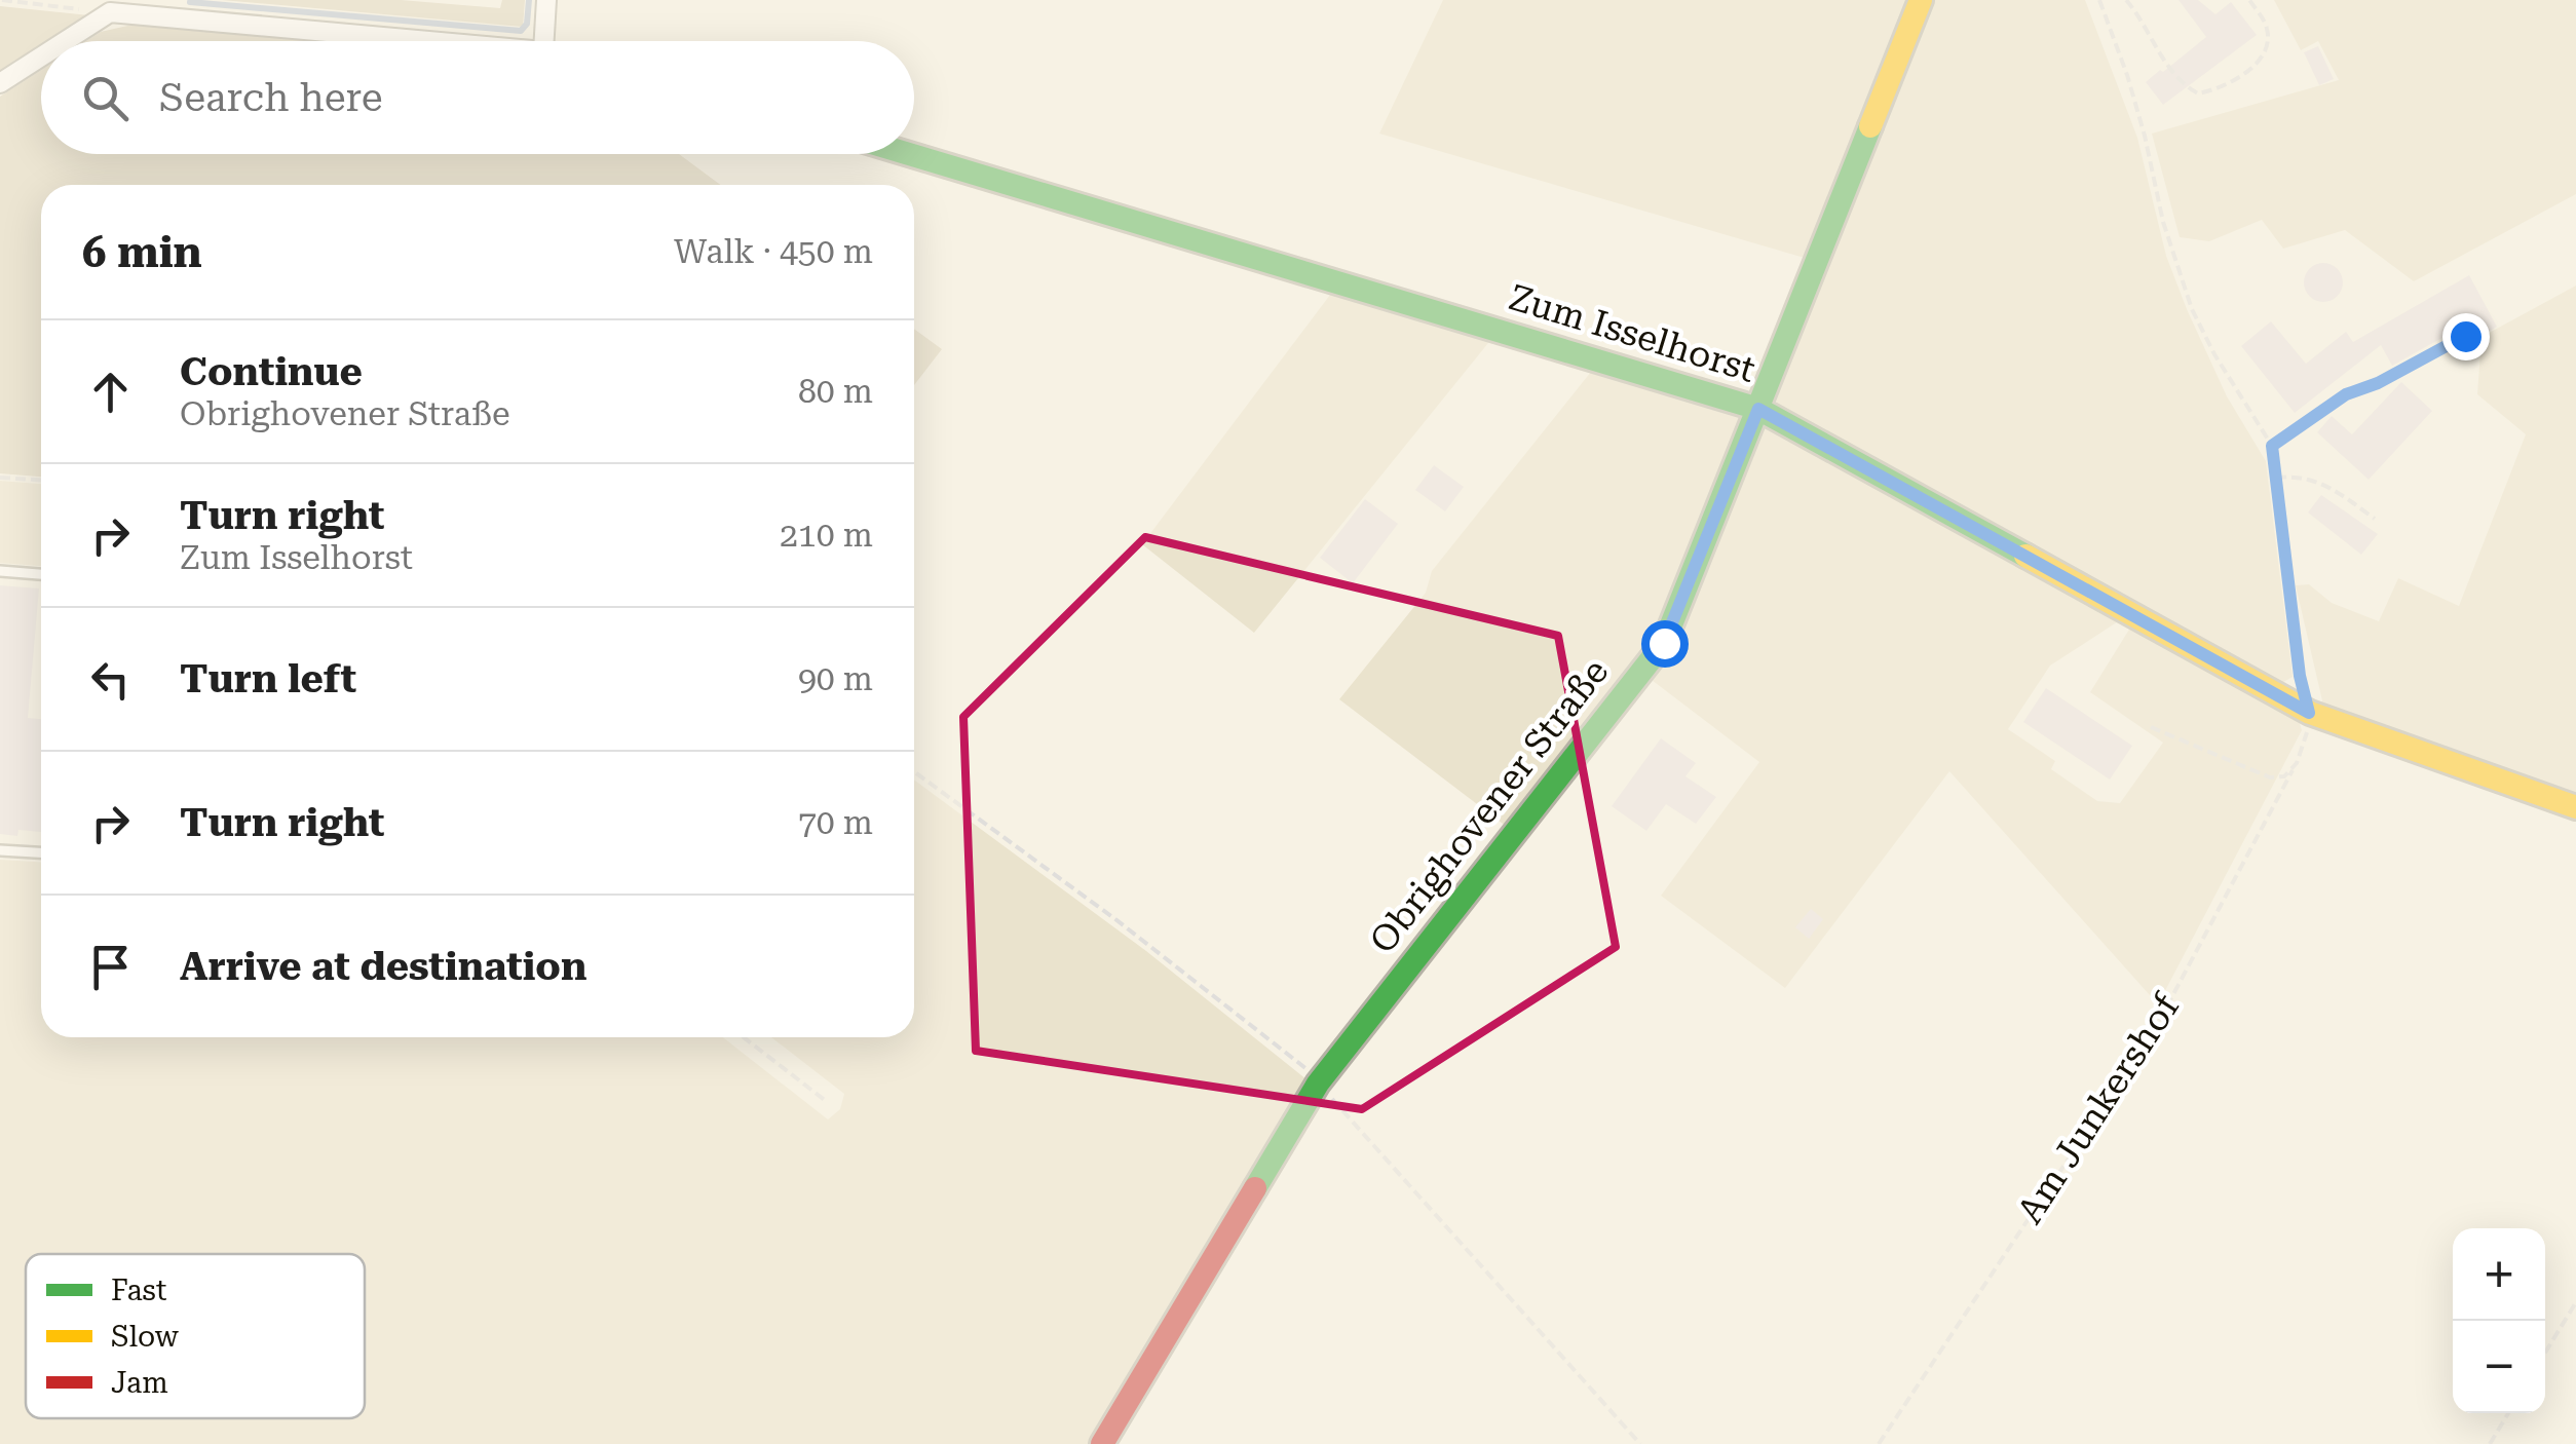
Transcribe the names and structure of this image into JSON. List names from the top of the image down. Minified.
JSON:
{"streets":{"street":["Zum Isselhorst","Obrighovener Straße"],"path":["Am Junkershof"]},"crossings":[["Zum Isselhorst","Obrighovener Straße"],["Zum Isselhorst","Am Junkershof"]],"legend":["Fast","Slow","Jam"],"page":{"search":"Search here","heading":["6 min","Walk · 450 m"],"list":[["Continue","Obrighovener Straße","80 m"],["Turn right","Zum Isselhorst","210 m"],["Turn left","90 m"],["Turn right","70 m"],"Arrive at destination"],"map_buttons":["+","−"]}}
